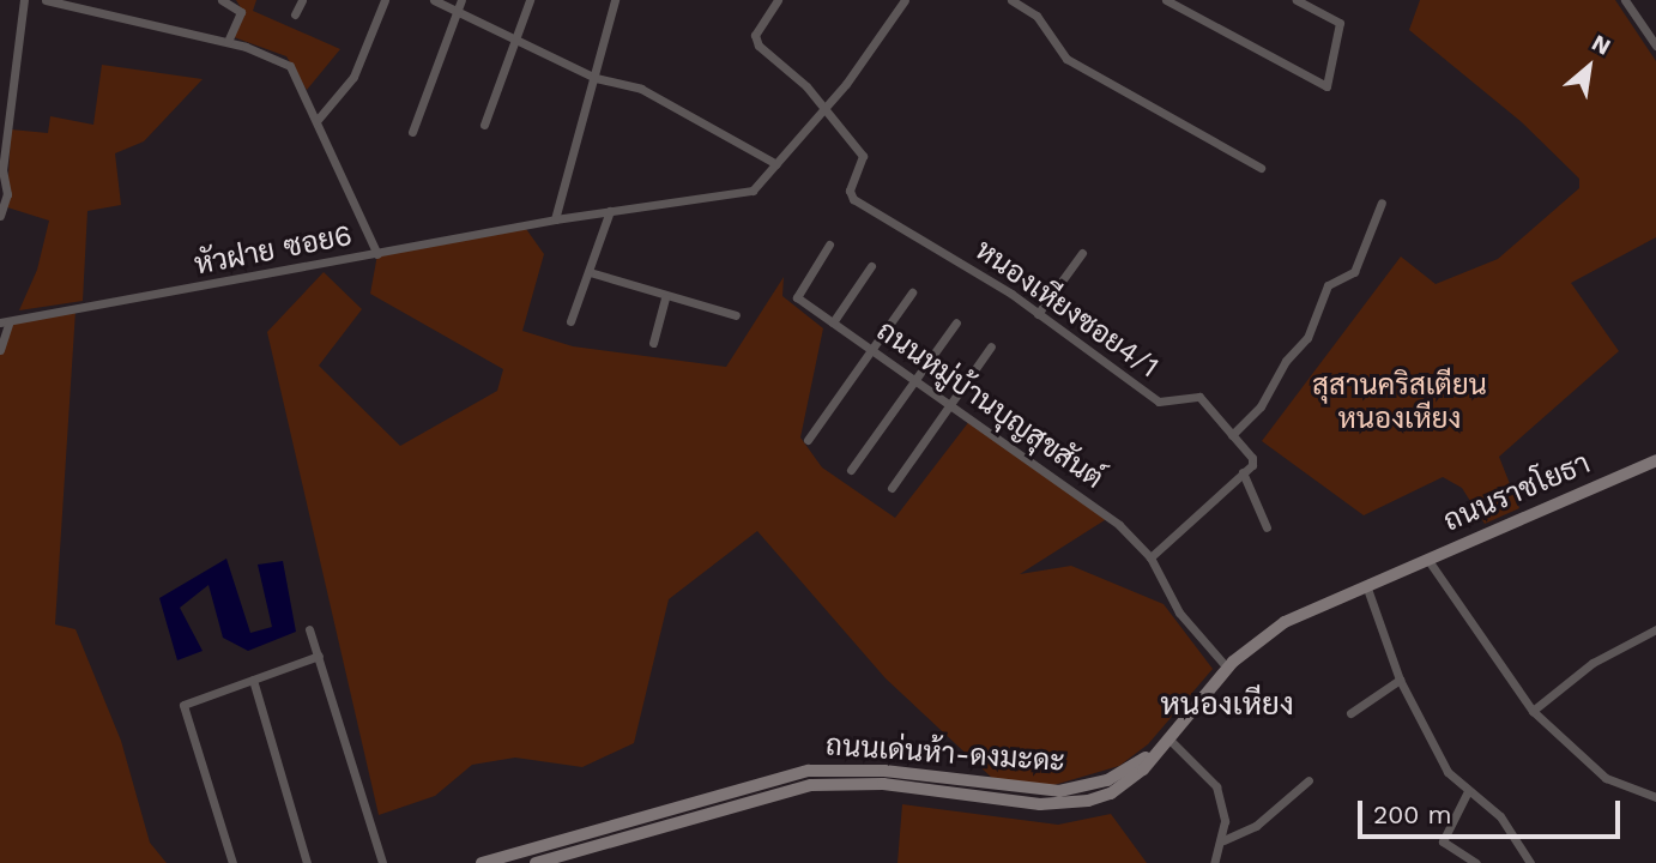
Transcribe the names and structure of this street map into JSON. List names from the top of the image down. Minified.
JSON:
{"streets":{"main road":["ถนนราชโยธา","ถนนเด่นห้า-ดงมะดะ"],"street":["หัวฝาย ซอย6","หนองเหียงซอย4/1","ถนนหมู่บ้านบุญสุขสันต์"]},"crossings":[["หัวฝาย ซอย6","หนองเหียงซอย4/1"],["ถนนหมู่บ้านบุญสุขสันต์","ถนนเด่นห้า-ดงมะดะ"],["ถนนราชโยธา","ถนนเด่นห้า-ดงมะดะ"]],"districts":["หนองเหียง"],"parks":["สุสานคริสเตียน หนองเหียง"],"scale_bar":"200 m","north":"top right"}
